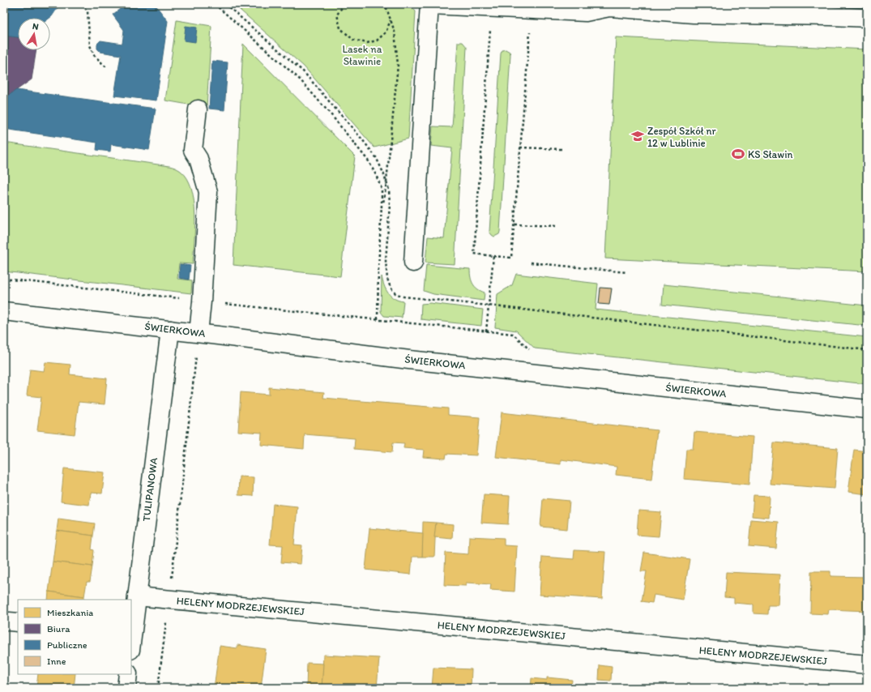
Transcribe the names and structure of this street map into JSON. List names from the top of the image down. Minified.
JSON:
{"streets":{"street":["ŚWIERKOWA","TULIPANOWA","HELENY MODRZEJEWSKIEJ"]},"crossings":[["ŚWIERKOWA","TULIPANOWA"],["TULIPANOWA","HELENY MODRZEJEWSKIEJ"]],"parks":["Lasek na Sławinie"],"places":{"school or university":["Zespół Szkół nr 12 w Lublinie"],"sports":["KS Sławin"]},"legend":["Mieszkania","Biura","Publiczne","Inne"],"north":"top"}
